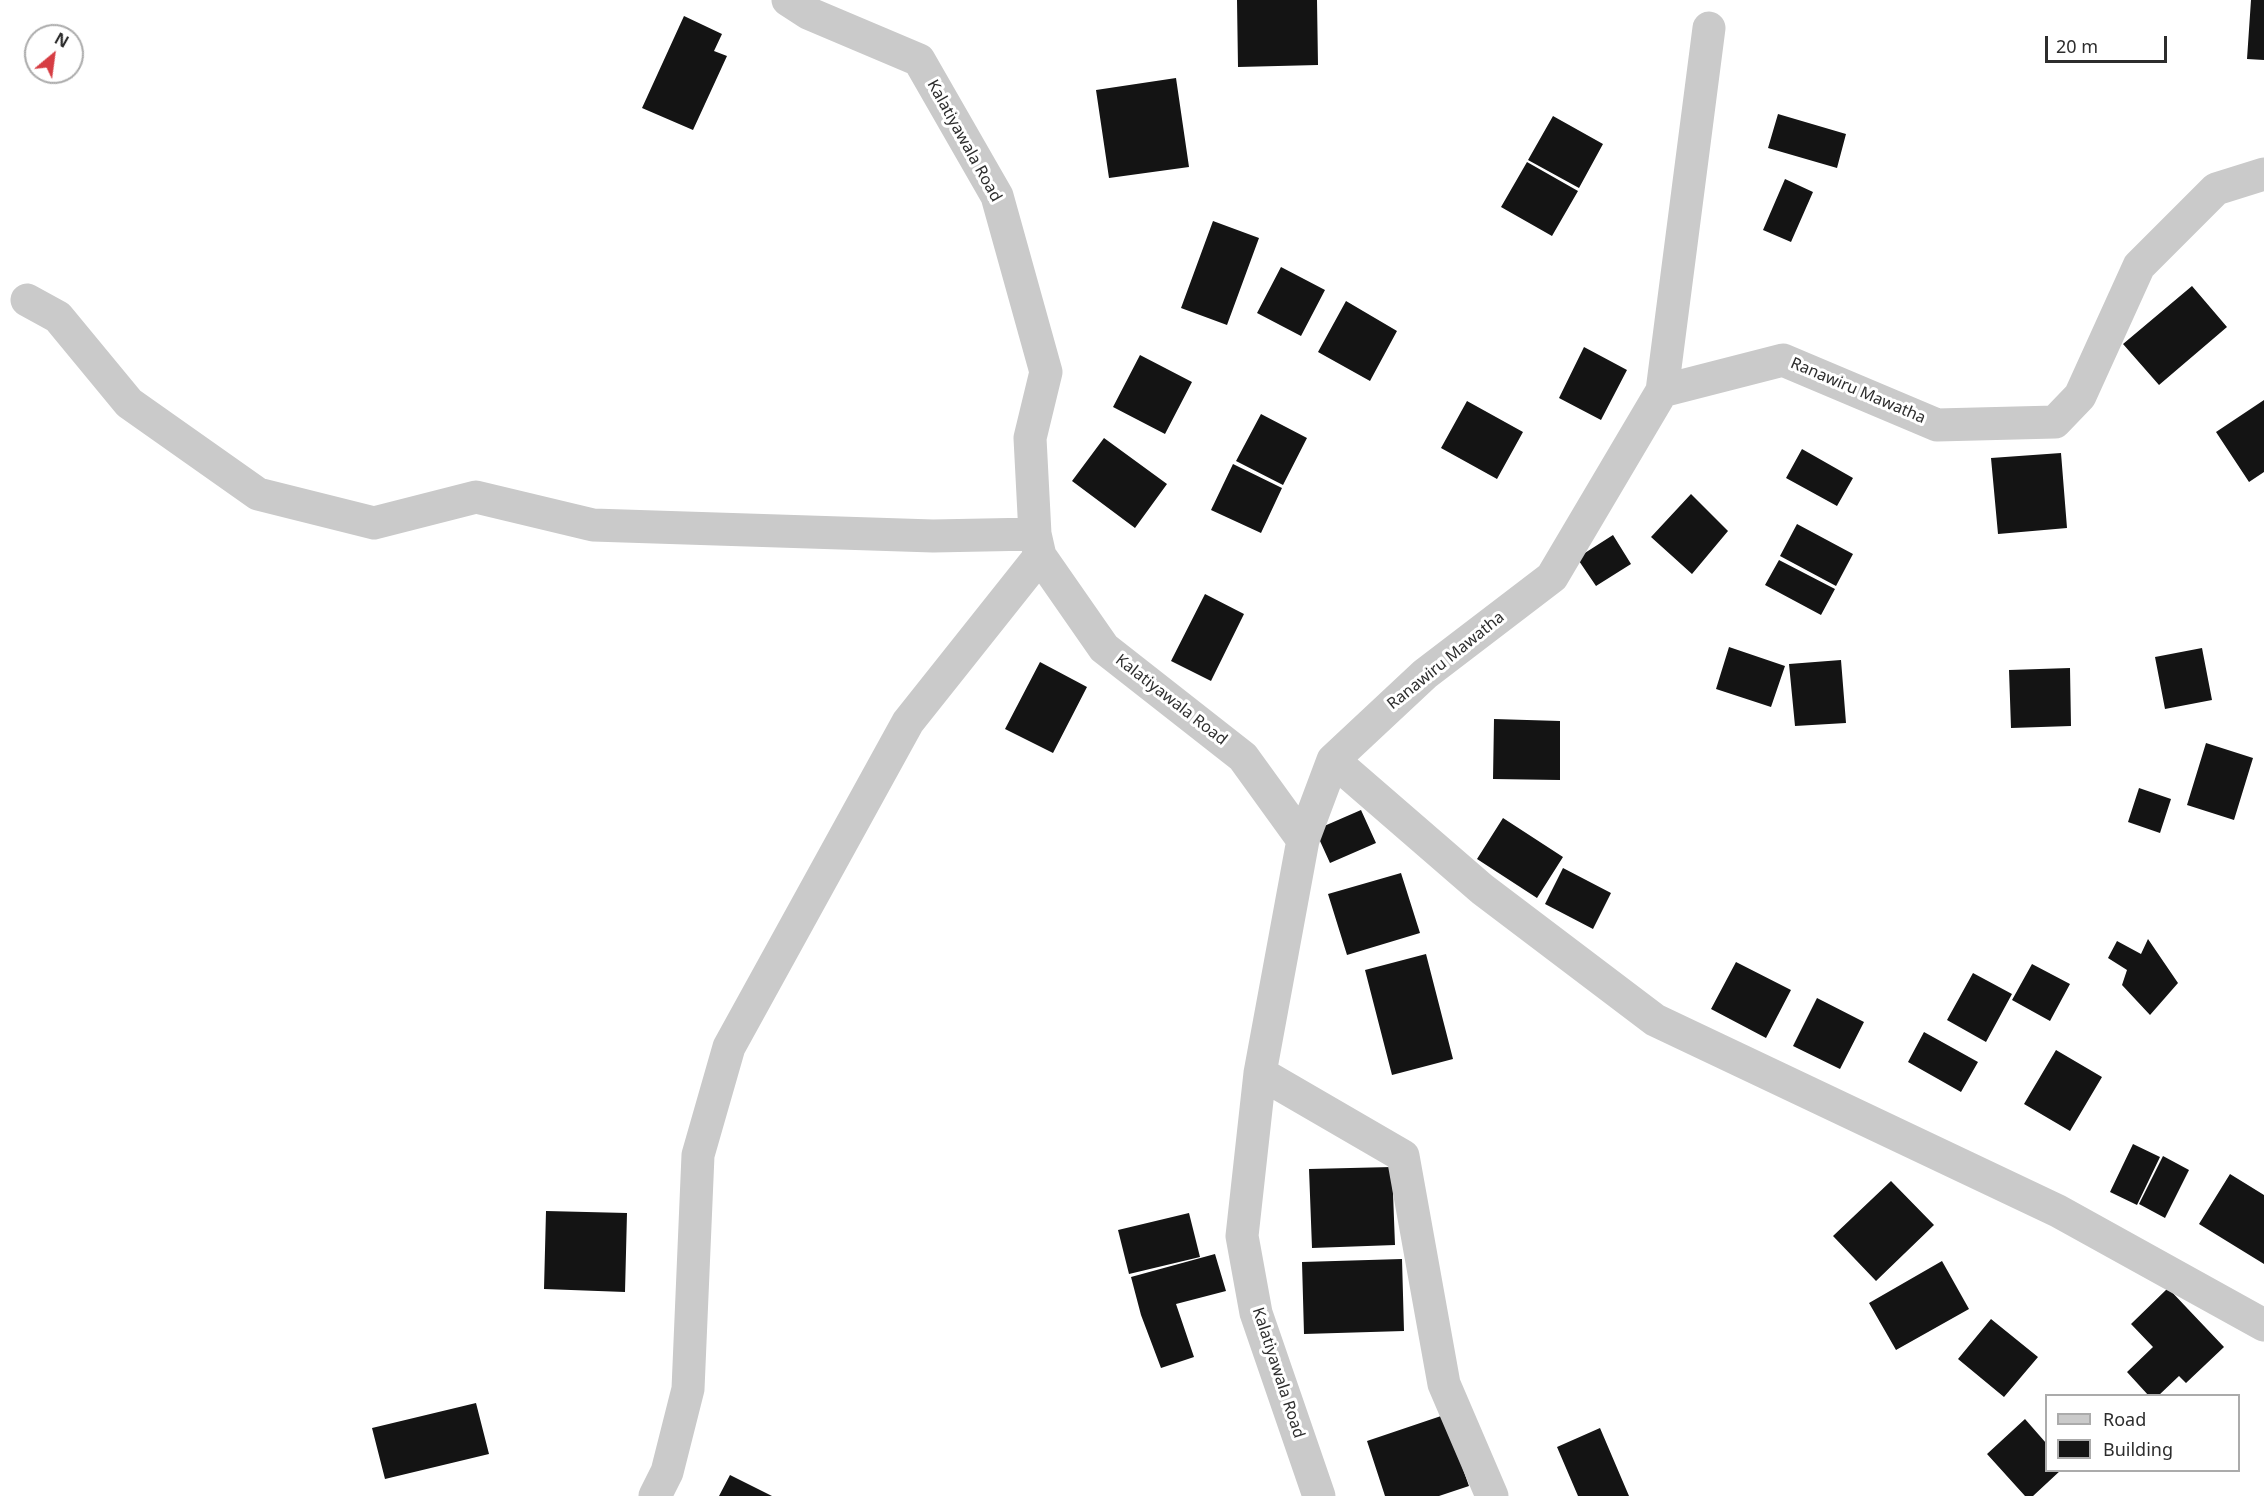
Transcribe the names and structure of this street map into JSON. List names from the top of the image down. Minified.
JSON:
{"streets":{"street":["Kalatiyawala Road","Ranawiru Mawatha"]},"crossings":[["Kalatiyawala Road","Ranawiru Mawatha"]],"legend":["Road","Building"],"scale_bar":"20 m","north":"top right"}
